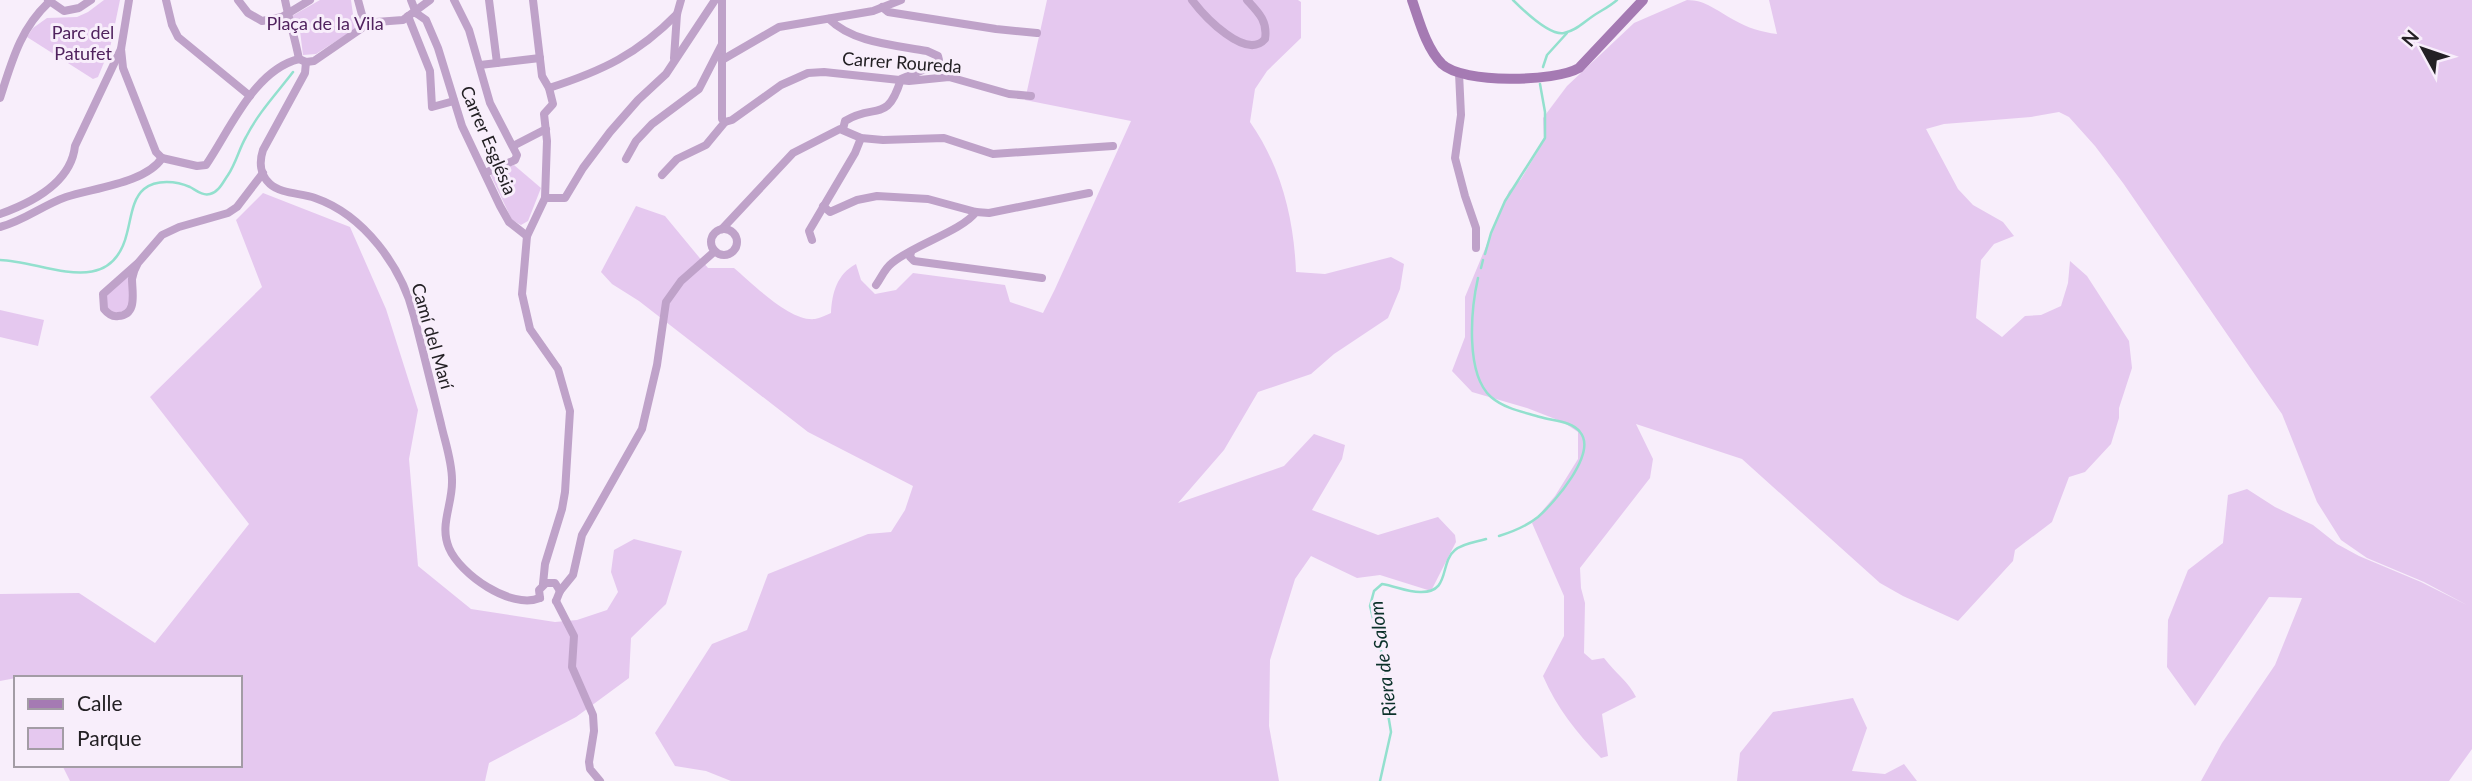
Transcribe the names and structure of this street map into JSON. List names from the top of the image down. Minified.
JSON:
{"streets":{"street":["Carrer Roureda","Carrer Església","Camí del Marí"]},"water":["Riera de Salom"],"parks":["Plaça de la Vila","Parc del Patufet"],"legend":["Calle","Parque"],"north":"top left"}
